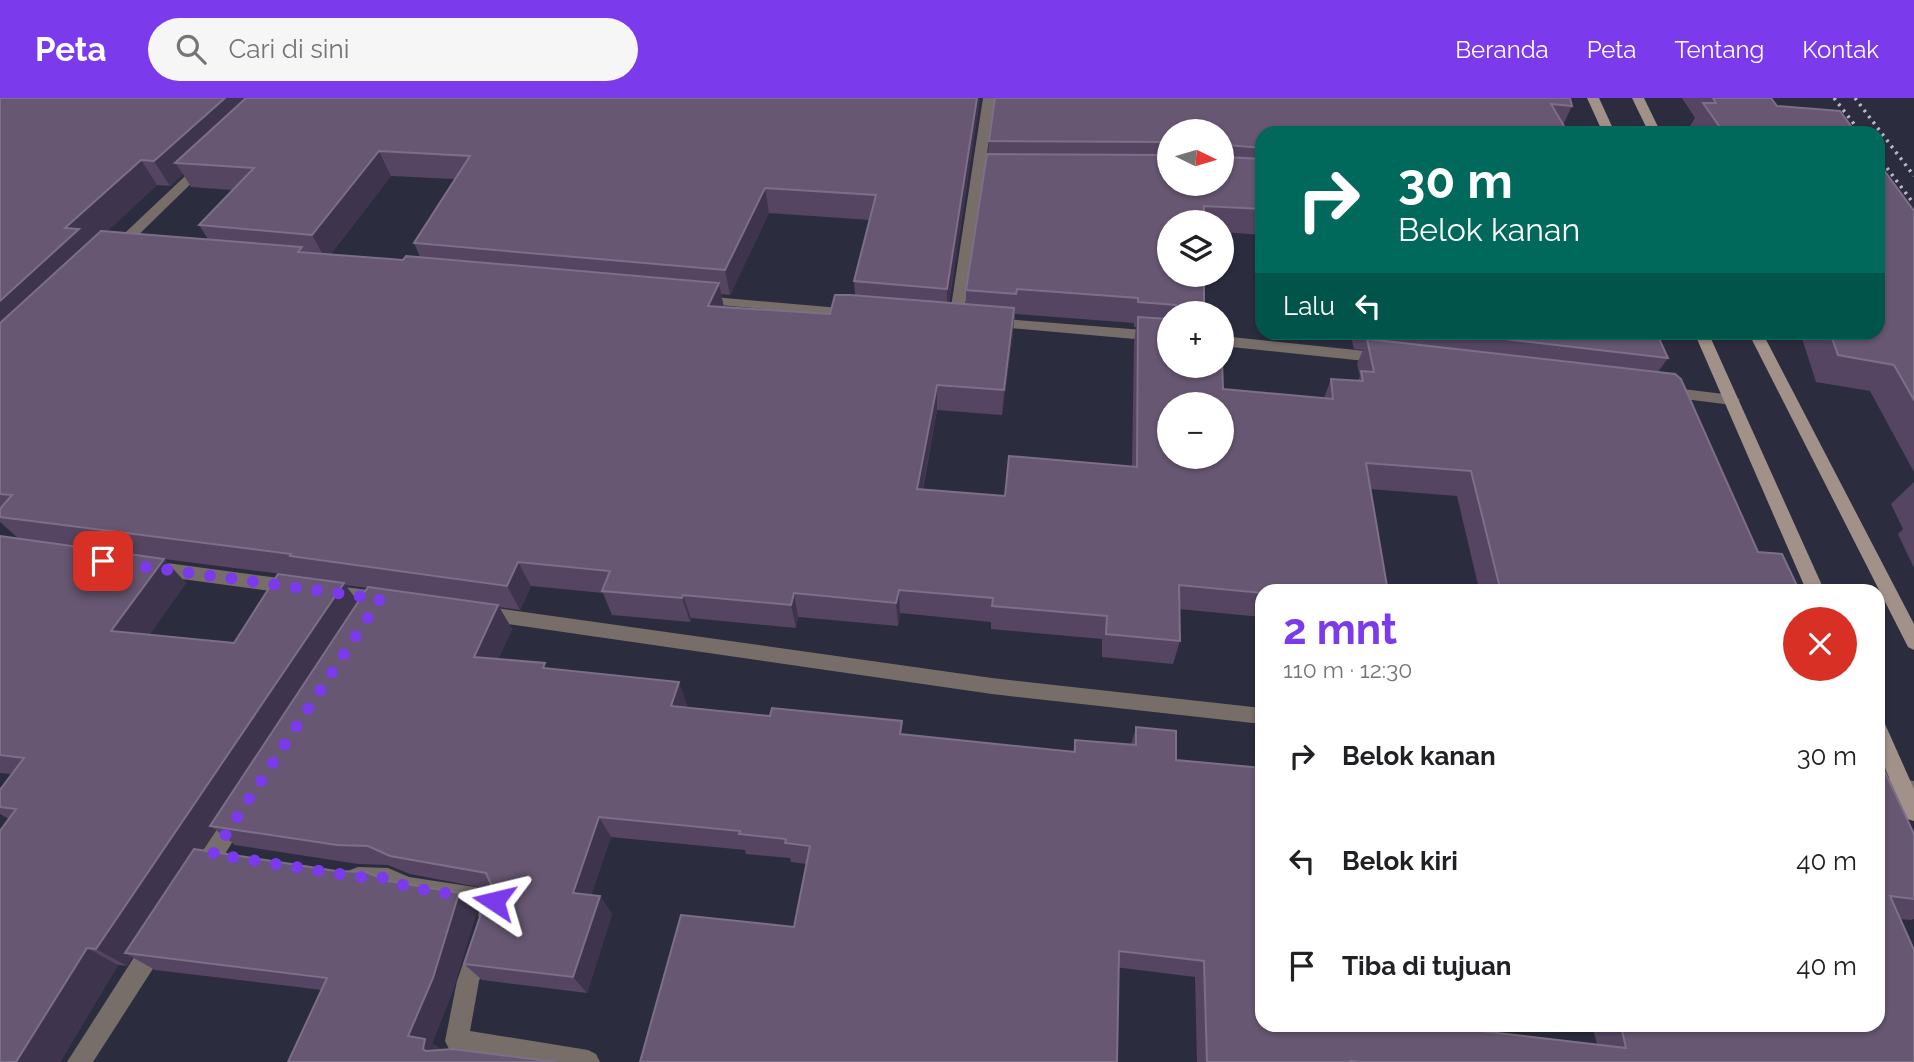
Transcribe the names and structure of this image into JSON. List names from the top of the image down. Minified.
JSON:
{"north":"right","page":{"header":"Peta","search":"Cari di sini","nav":["Beranda","Peta","Tentang","Kontak"],"map_buttons":["+","−"],"turn":["30 m","Belok kanan"],"then":"Lalu","heading":["2 mnt","110 m · 12:30"],"list":[{"name":"Belok kanan","value":"30 m"},{"name":"Belok kiri","value":"40 m"},{"name":"Tiba di tujuan","value":"40 m"}]}}
